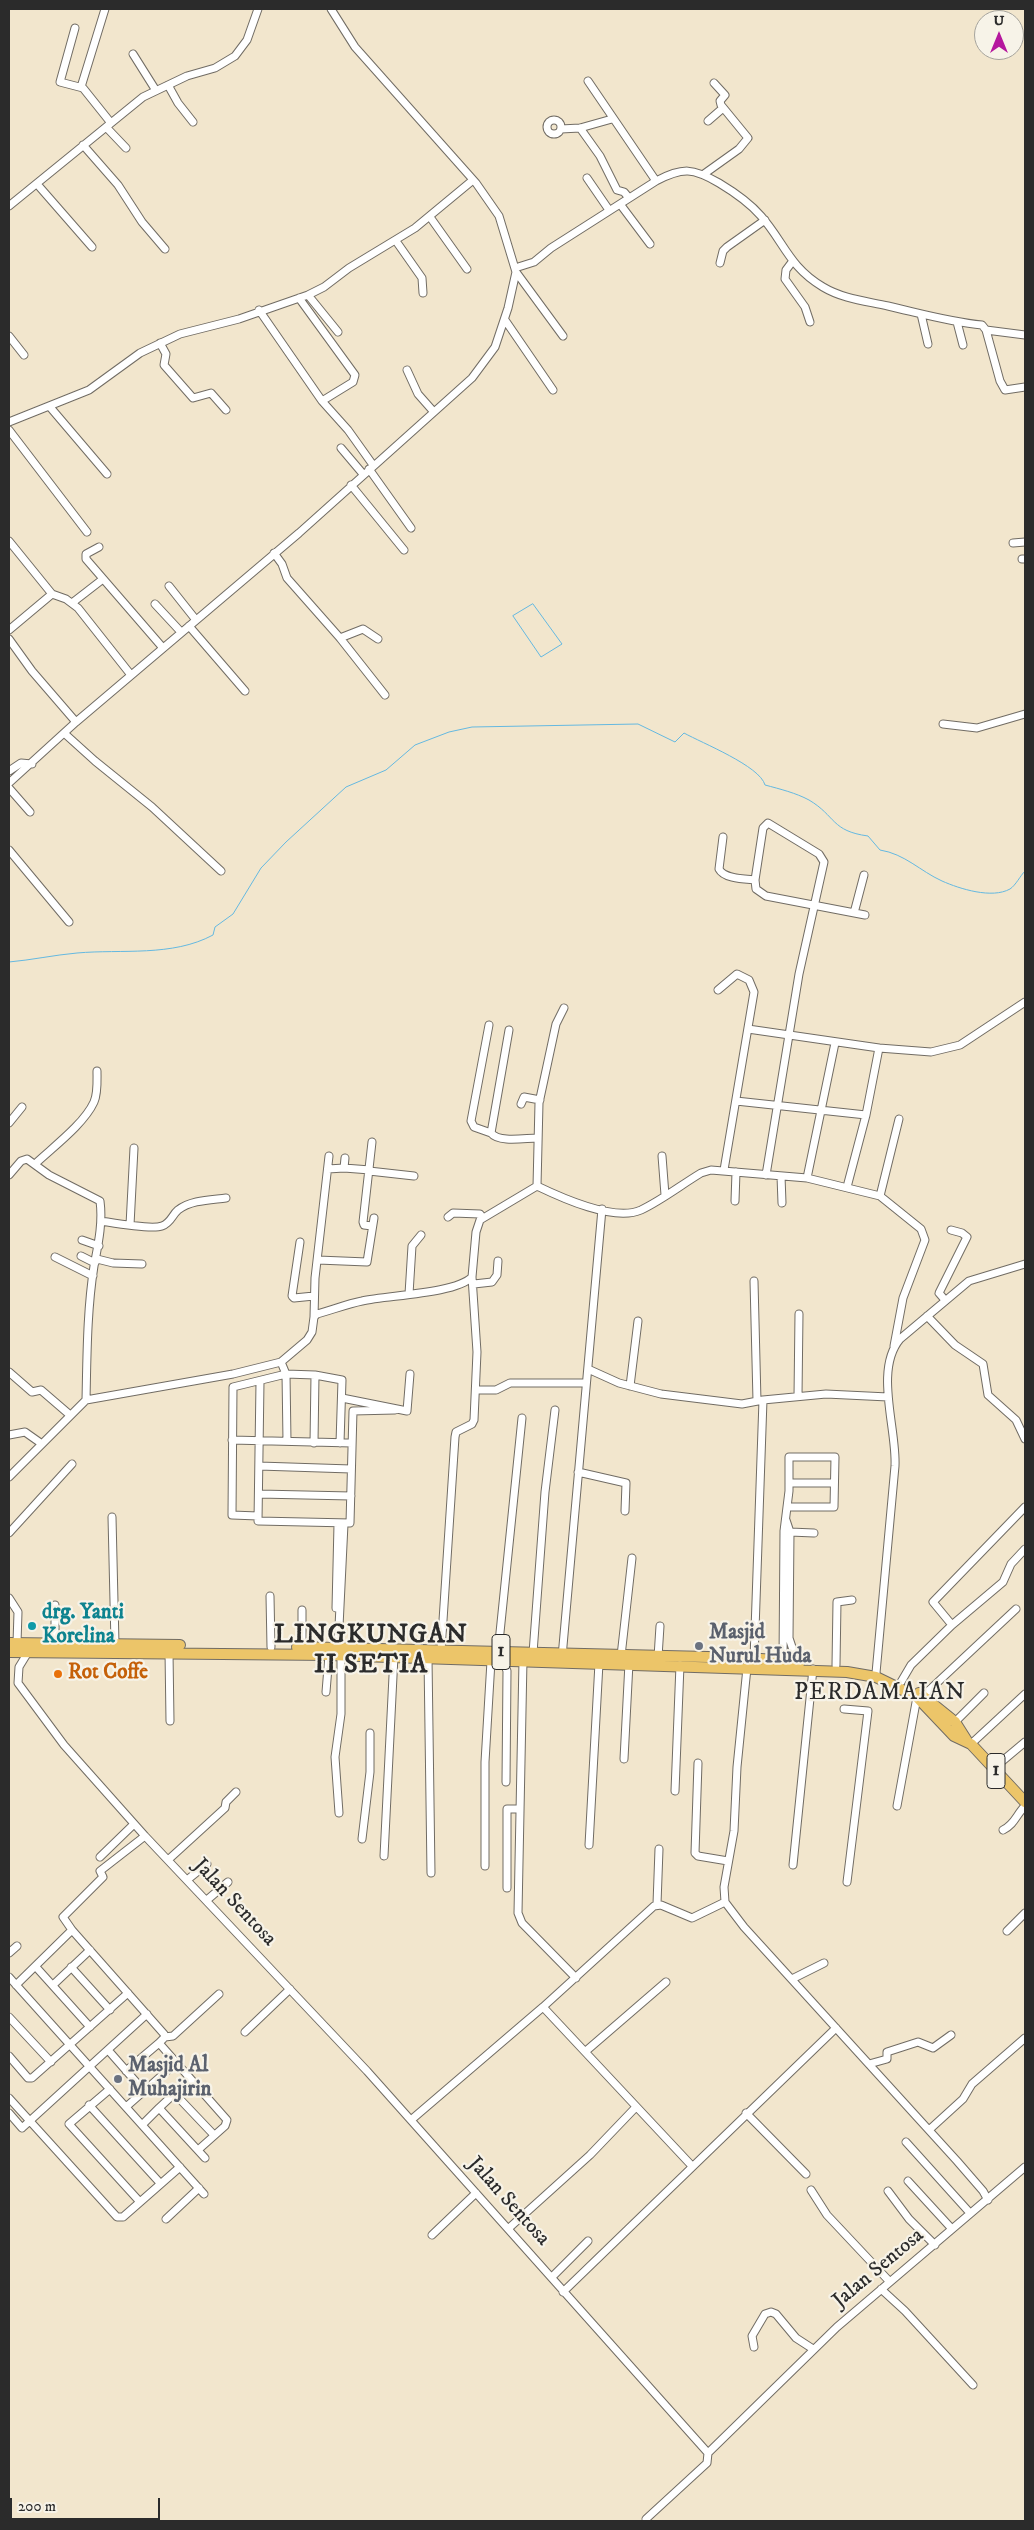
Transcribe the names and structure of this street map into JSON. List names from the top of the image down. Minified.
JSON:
{"streets":{"highway":["1"],"street":["Jalan Sentosa"]},"crossings":[["1","Jalan Sentosa"]],"districts":["LINGKUNGAN II SETIA","PERDAMAIAN"],"places":["drg. Yanti Korelina","Masjid Nurul Huda","Rot Coffe","Masjid Al Muhajirin"],"scale_bar":"200 m","north":"top"}
